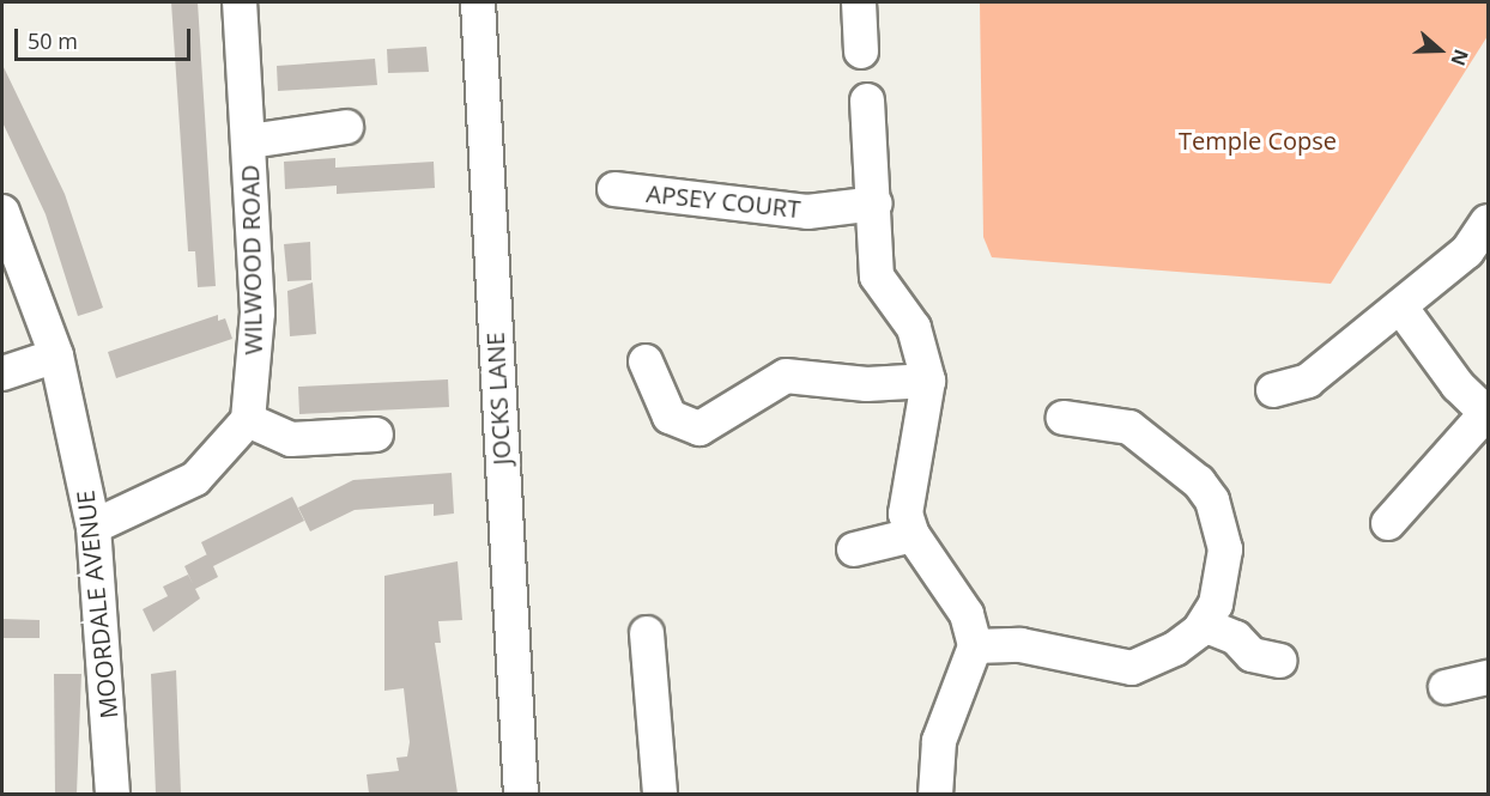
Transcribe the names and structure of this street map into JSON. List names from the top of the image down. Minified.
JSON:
{"streets":{"street":["APSEY COURT","WILWOOD ROAD","JOCKS LANE","MOORDALE AVENUE"]},"parks":["Temple Copse"],"scale_bar":"50 m","north":"right"}
